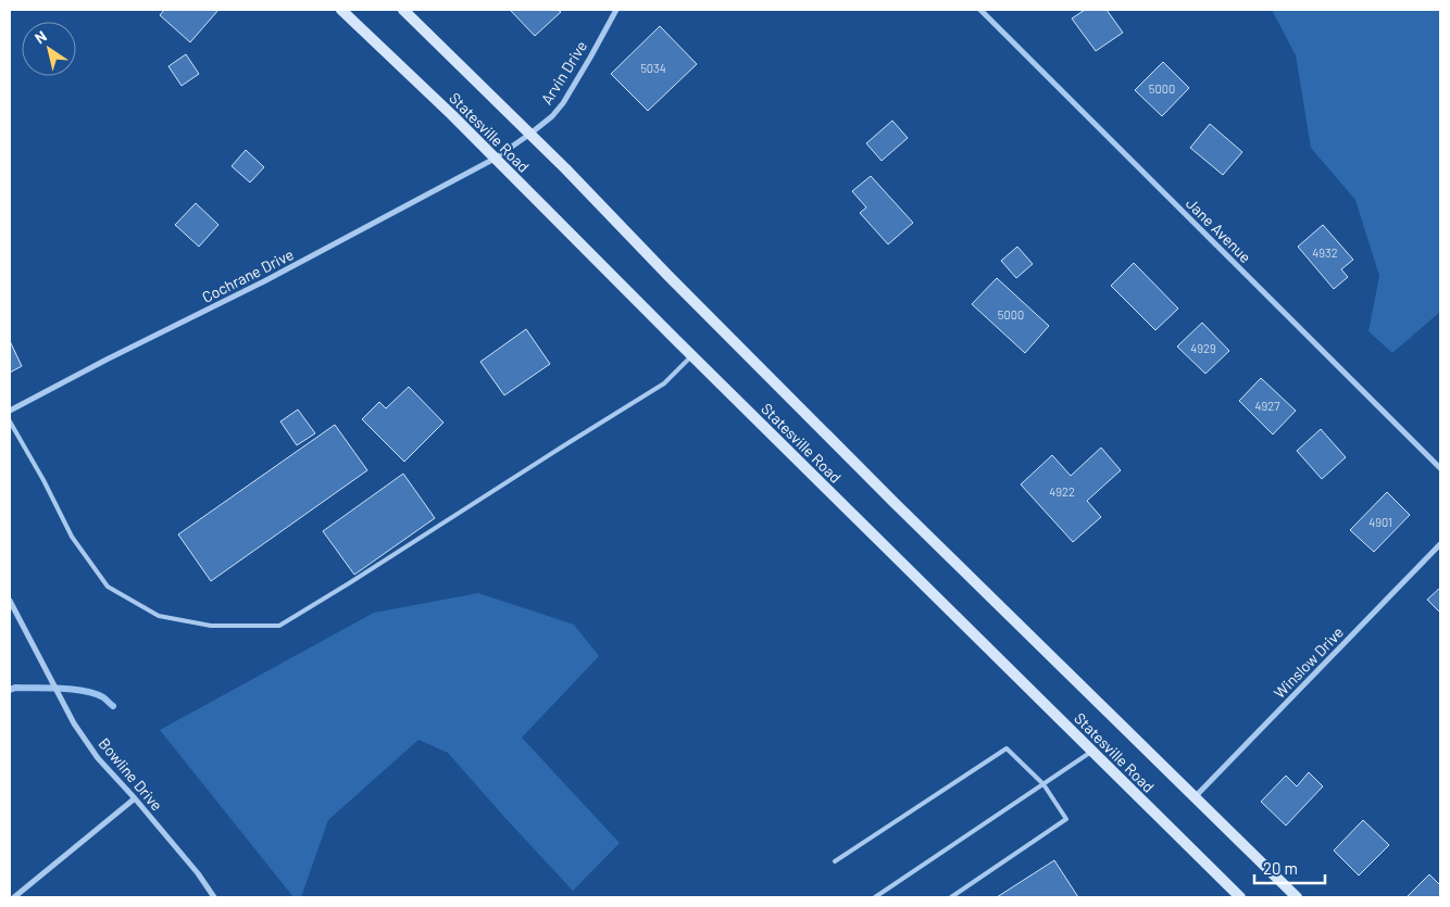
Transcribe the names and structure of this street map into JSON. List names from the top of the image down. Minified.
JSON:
{"streets":{"main road":["Statesville Road"],"street":["Arvin Drive","Jane Avenue","Cochrane Drive","Winslow Drive","Bowline Drive"]},"crossings":[["Arvin Drive","Statesville Road"],["Arvin Drive","Cochrane Drive"],["Statesville Road","Cochrane Drive"],["Statesville Road","Winslow Drive"]],"house_numbers":["5034","5000","4932","5000","4929","4927","4922","4901"],"scale_bar":"20 m","north":"top left"}
